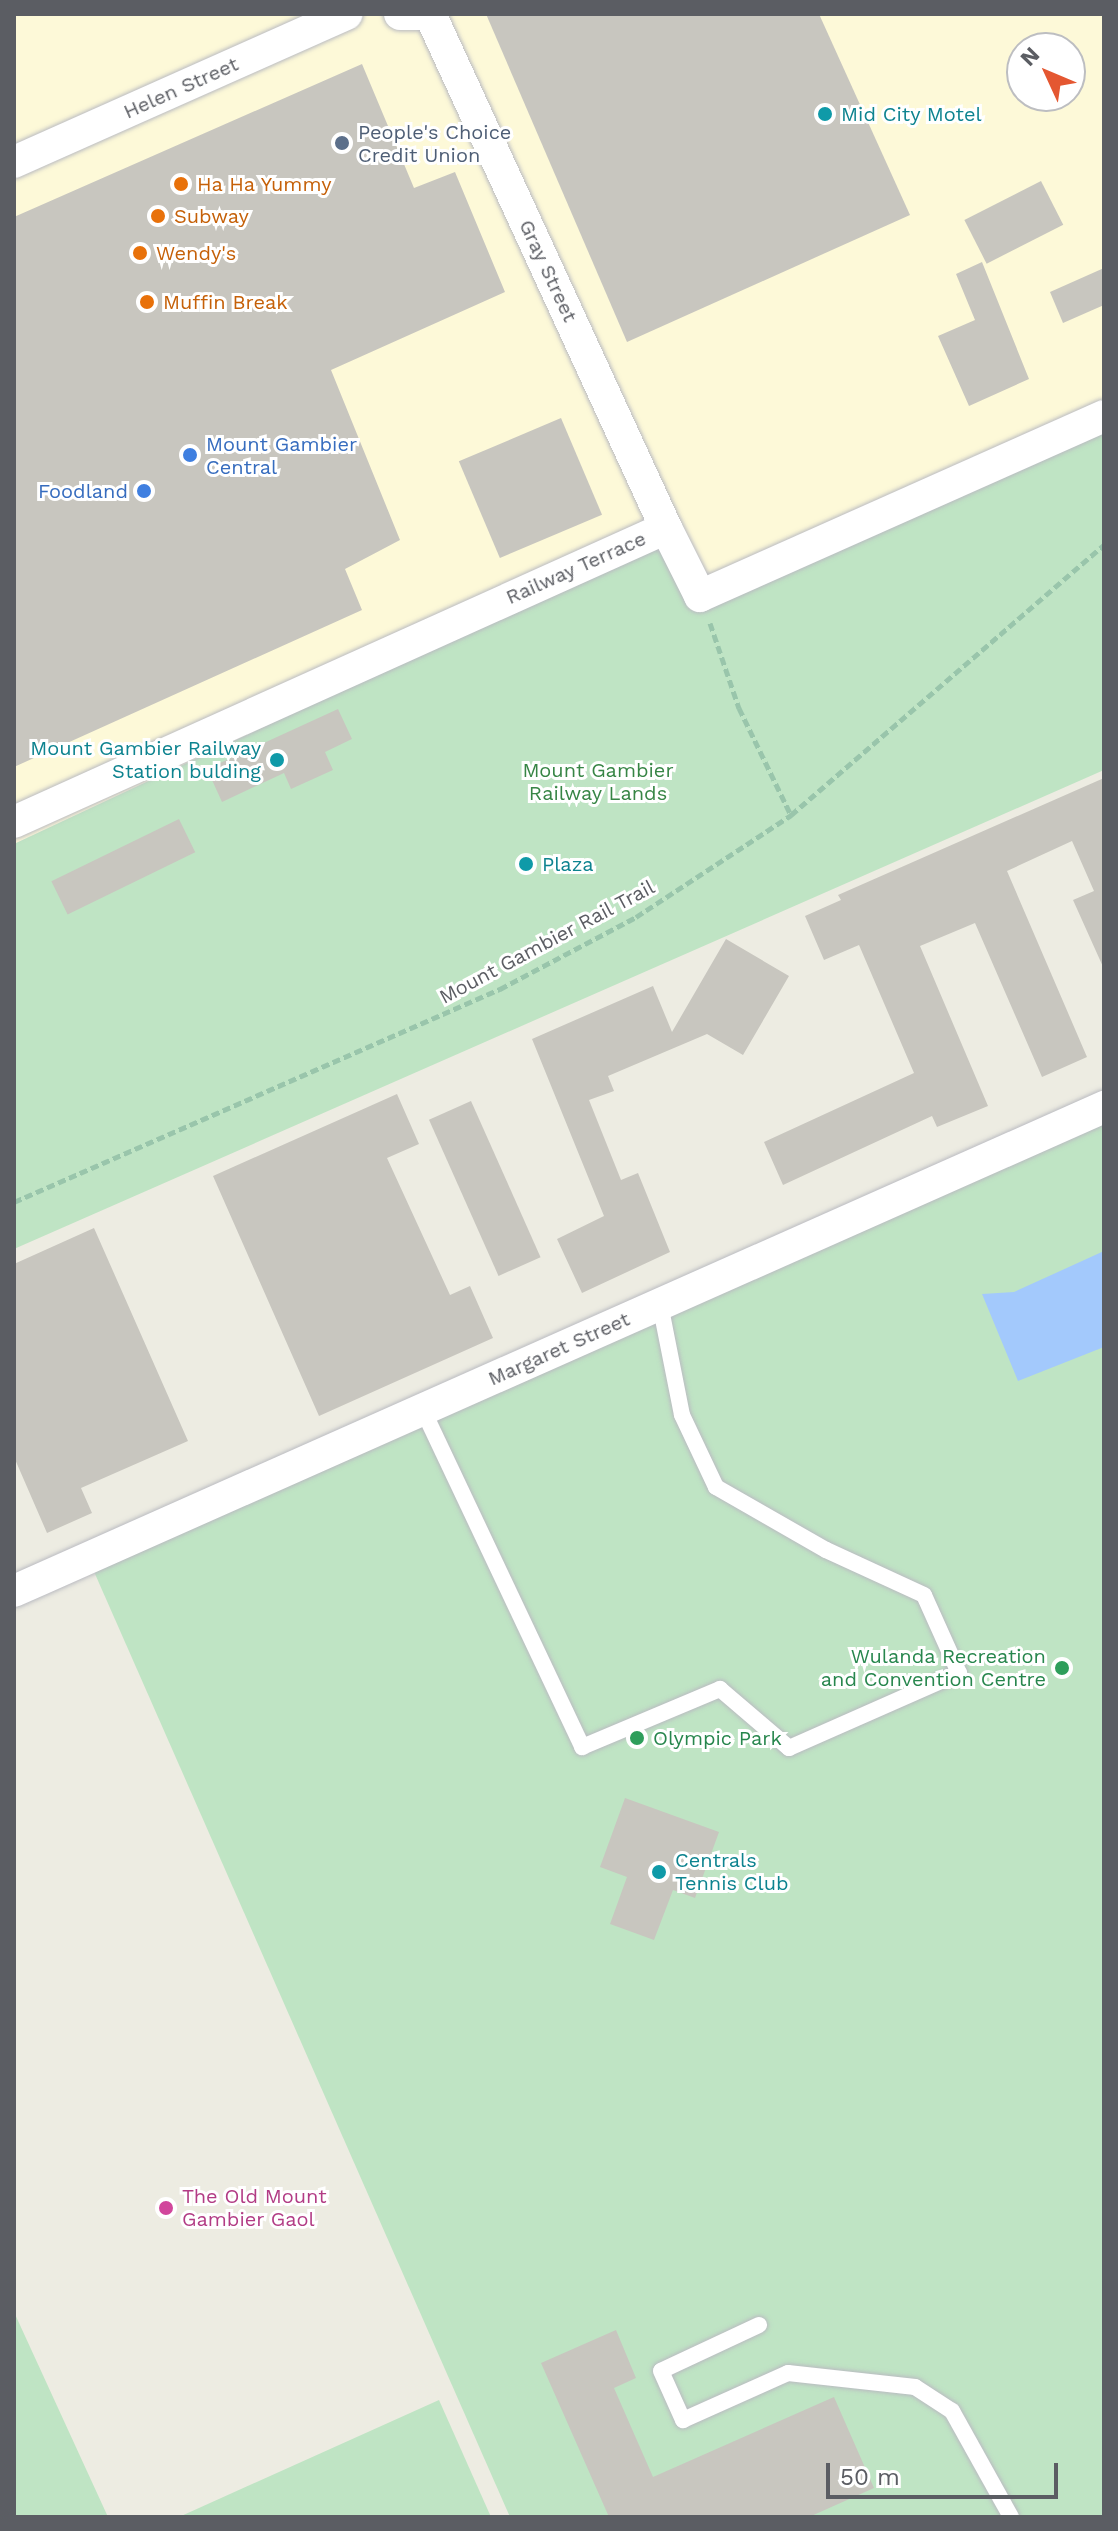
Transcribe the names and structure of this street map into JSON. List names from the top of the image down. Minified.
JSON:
{"streets":{"street":["Helen Street","Gray Street","Railway Terrace","Margaret Street"],"path":["Mount Gambier Rail Trail"]},"crossings":[["Gray Street","Railway Terrace"]],"parks":["Mount Gambier Railway Lands"],"places":["Mid City Motel","People's Choice Credit Union","Ha Ha Yummy","Subway","Wendy's","Muffin Break","Mount Gambier Central","Foodland","Mount Gambier Railway Station bulding","Plaza","Wulanda Recreation and Convention Centre","Olympic Park","Centrals Tennis Club","The Old Mount Gambier Gaol"],"scale_bar":"50 m","north":"top left"}
